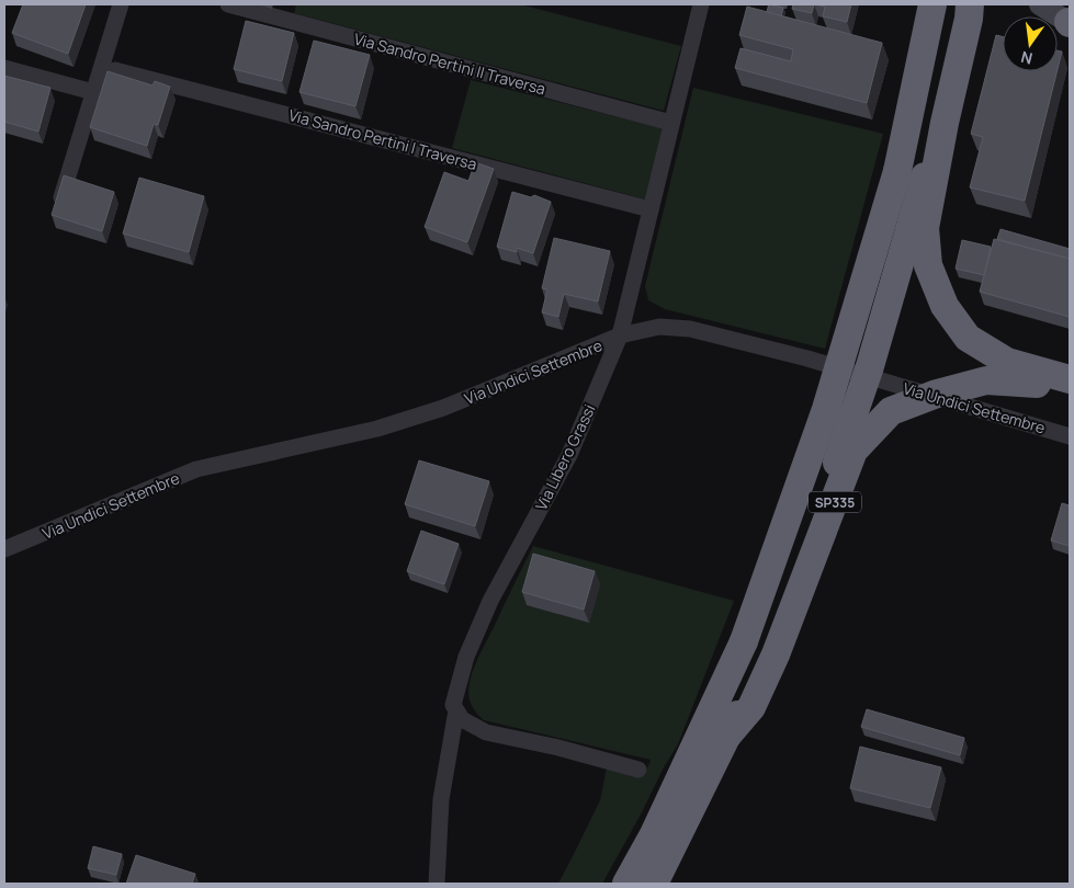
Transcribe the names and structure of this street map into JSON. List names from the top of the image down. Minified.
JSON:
{"streets":{"highway":["SP335"],"street":["Via Sandro Pertini II Traversa","Via Sandro Pertini I Traversa","Via Undici Settembre","Via Libero Grassi"]},"crossings":[["Via Sandro Pertini II Traversa","Via Libero Grassi"],["Via Sandro Pertini I Traversa","Via Libero Grassi"],["Via Undici Settembre","Via Libero Grassi"]],"north":"bottom"}
